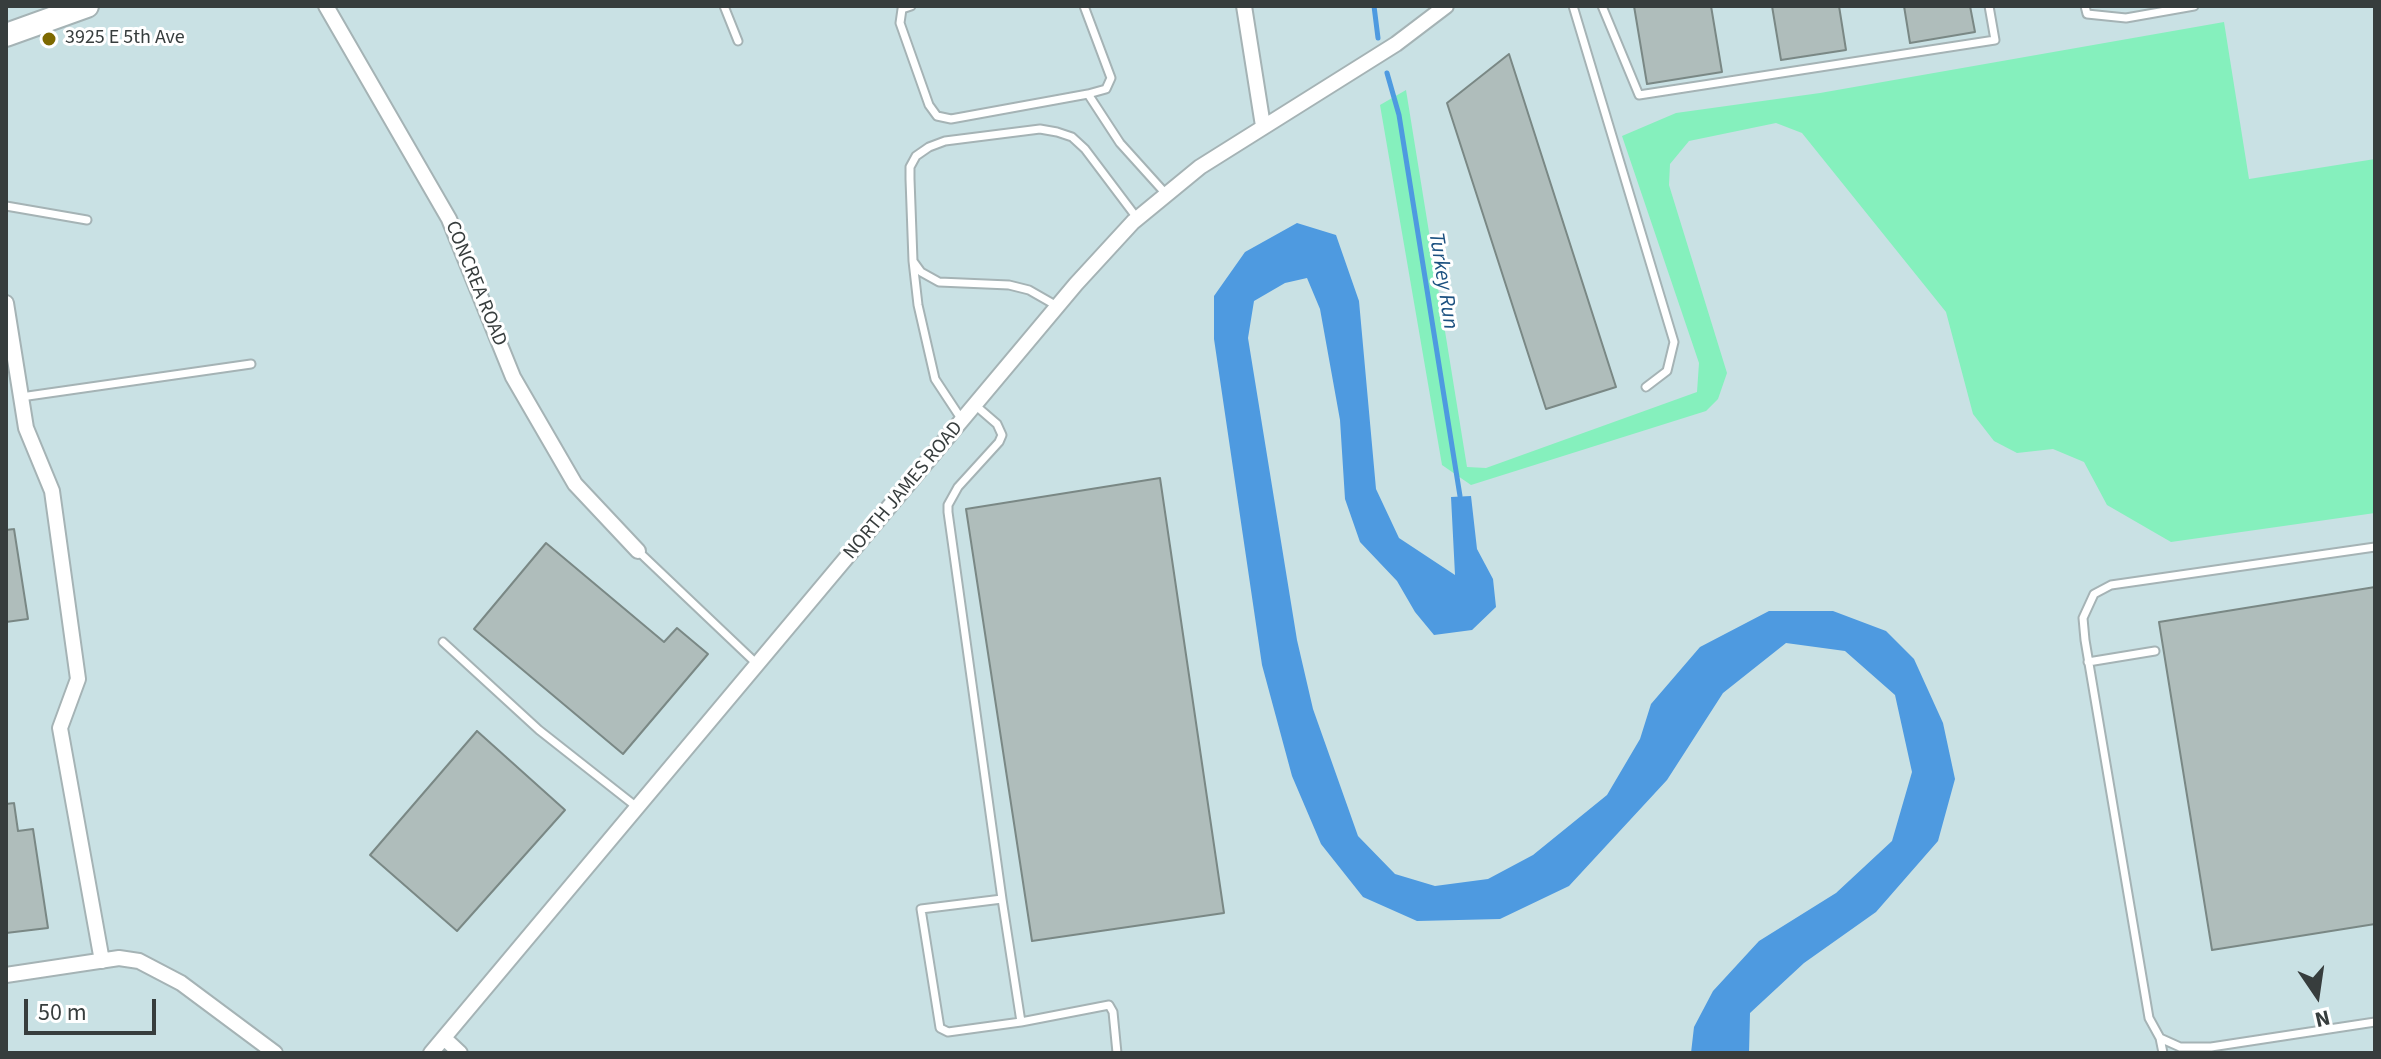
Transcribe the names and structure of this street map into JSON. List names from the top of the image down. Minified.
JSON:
{"streets":{"street":["CONCREA ROAD","NORTH JAMES ROAD"]},"water":["Turkey Run"],"places":["3925 E 5th Ave"],"scale_bar":"50 m","north":"bottom"}
